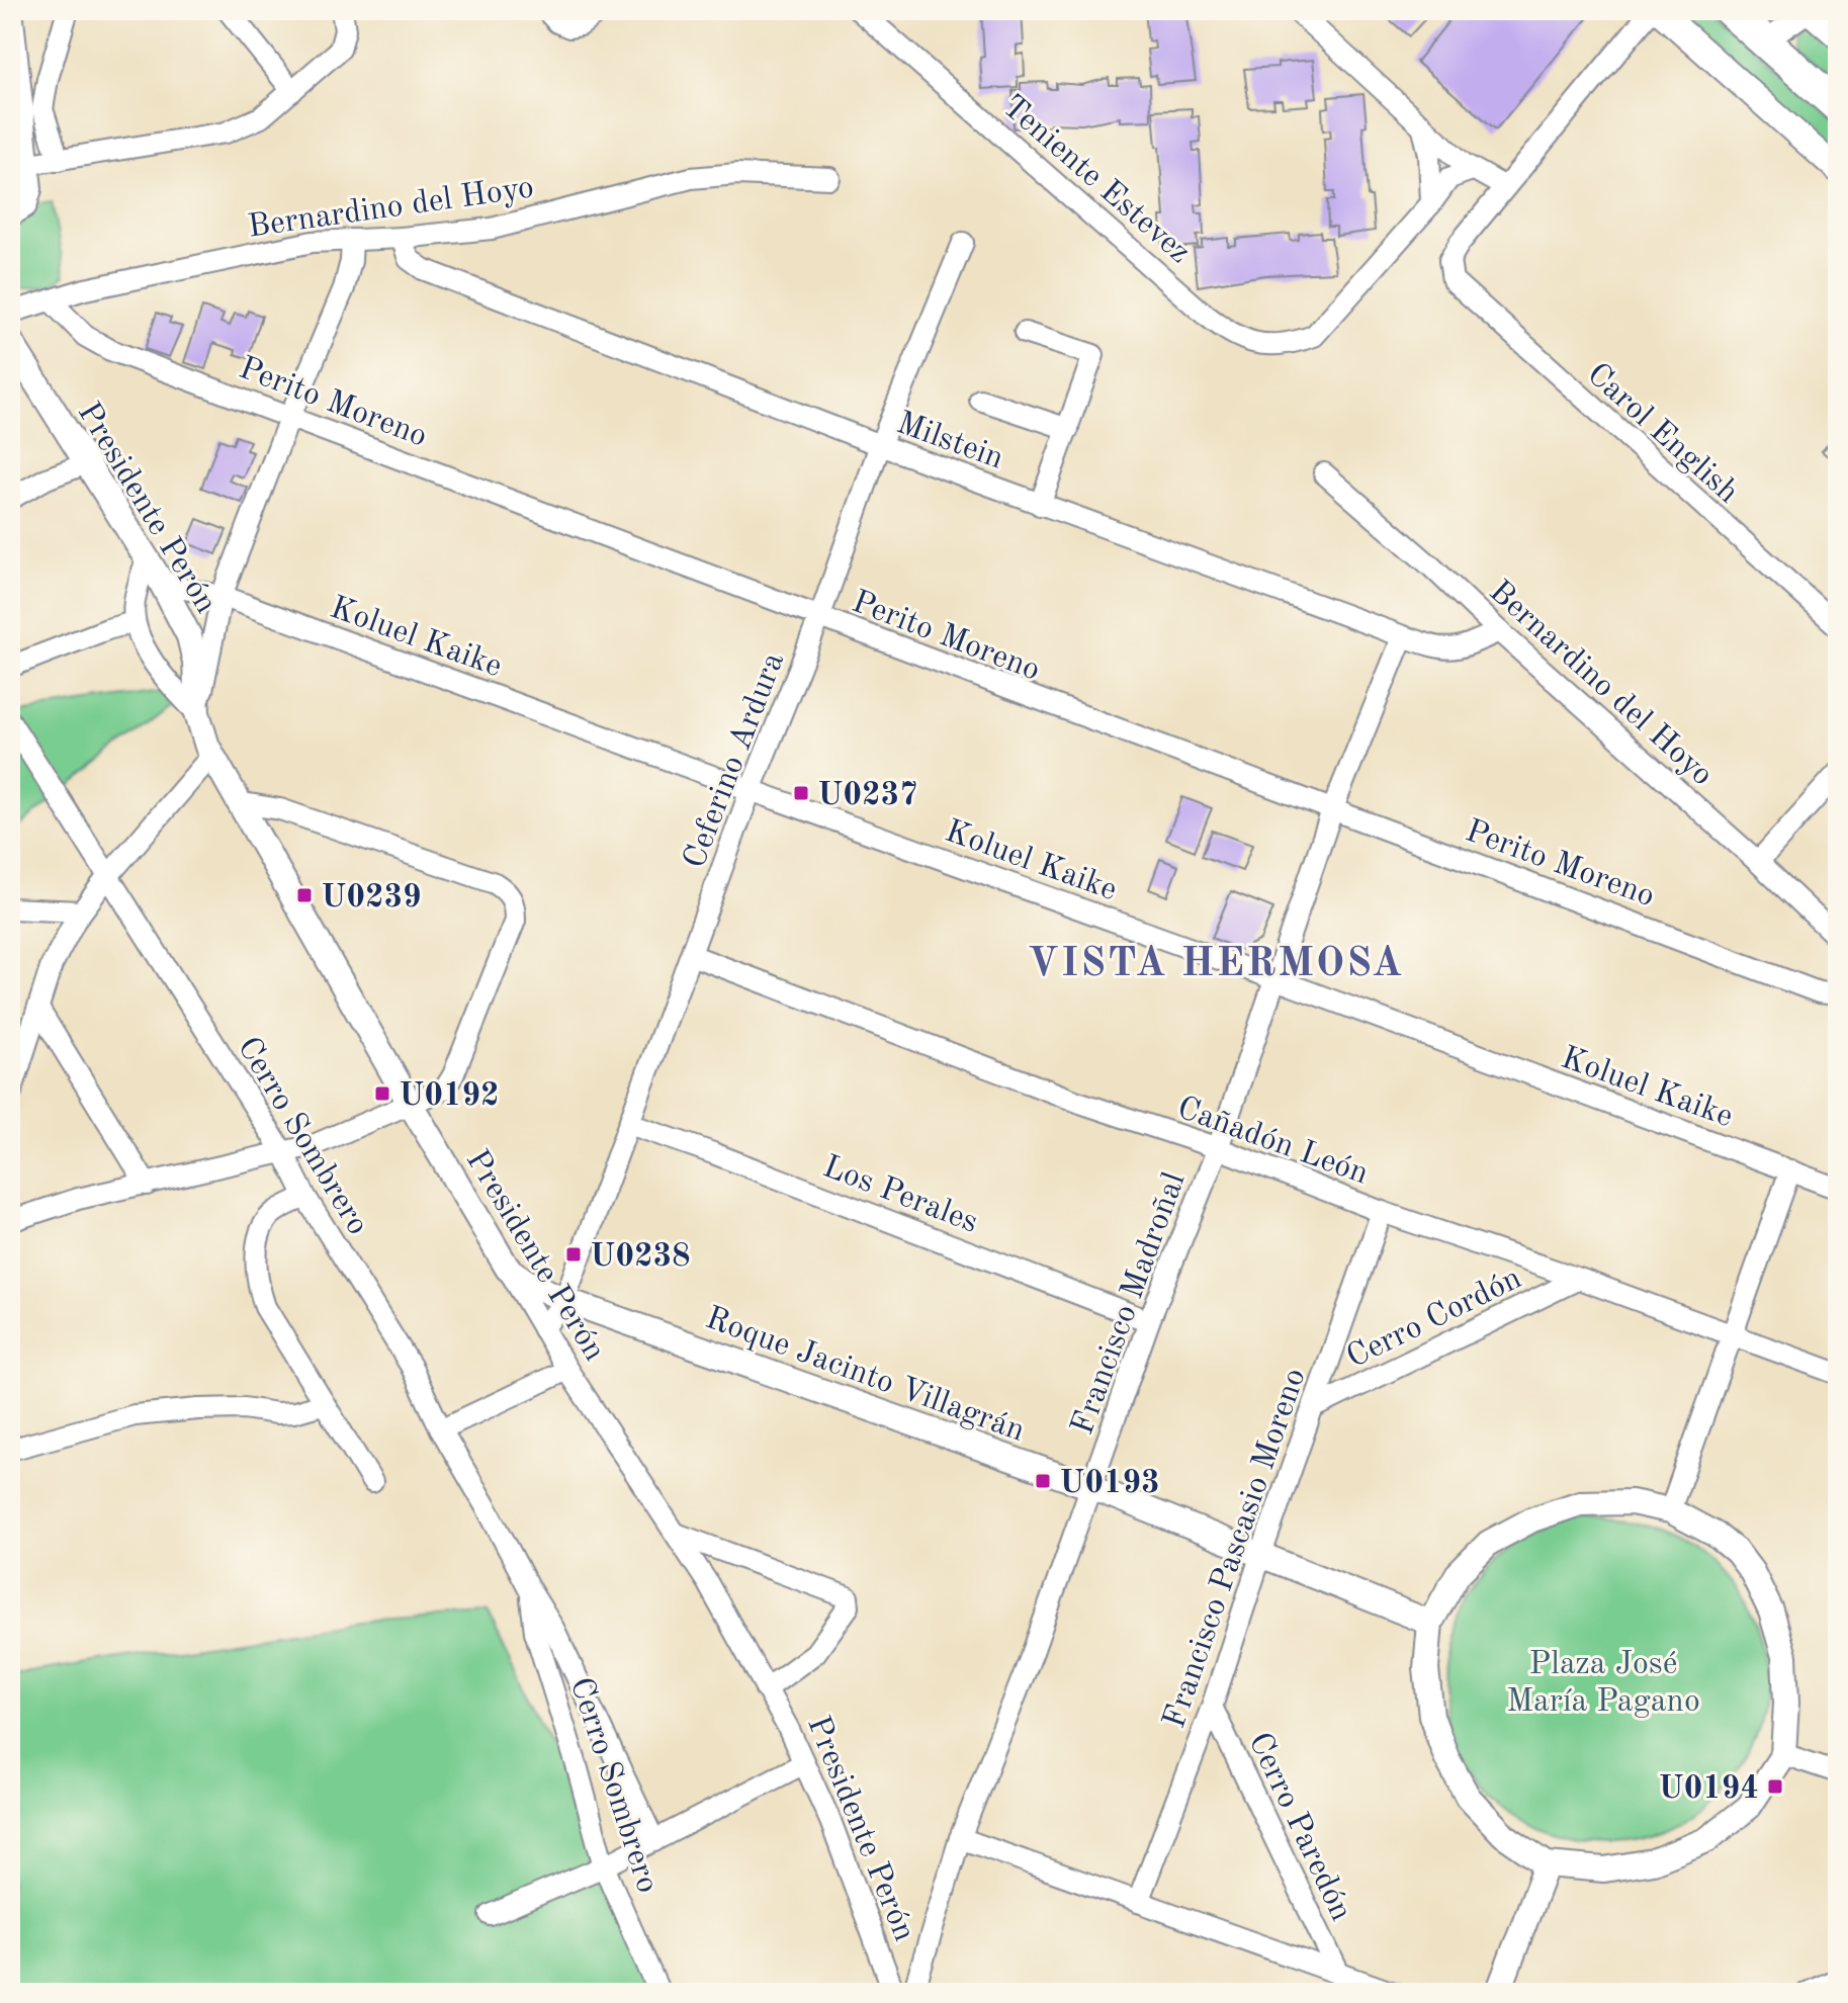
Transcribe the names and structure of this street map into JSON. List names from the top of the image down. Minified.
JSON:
{"streets":{"street":["Teniente Estevez","Bernardino del Hoyo","Perito Moreno","Carol English","Milstein","Presidente Perón","Koluel Kaike","Ceferino Ardura","Cerro Sombrero","Cañadón León","Los Perales","Francisco Madroñal","Cerro Cordón","Roque Jacinto Villagrán","Francisco Pascasio Moreno","Cerro Paredón"]},"crossings":[["Bernardino del Hoyo","Perito Moreno"],["Bernardino del Hoyo","Milstein"],["Perito Moreno","Ceferino Ardura"],["Perito Moreno","Francisco Madroñal"],["Milstein","Ceferino Ardura"],["Milstein","Francisco Madroñal"],["Presidente Perón","Koluel Kaike"],["Presidente Perón","Ceferino Ardura"],["Presidente Perón","Roque Jacinto Villagrán"],["Koluel Kaike","Ceferino Ardura"],["Koluel Kaike","Francisco Madroñal"],["Ceferino Ardura","Cañadón León"],["Ceferino Ardura","Los Perales"],["Ceferino Ardura","Roque Jacinto Villagrán"],["Cañadón León","Francisco Madroñal"],["Cañadón León","Cerro Cordón"],["Cañadón León","Francisco Pascasio Moreno"],["Los Perales","Francisco Madroñal"],["Francisco Madroñal","Roque Jacinto Villagrán"],["Cerro Cordón","Francisco Pascasio Moreno"],["Roque Jacinto Villagrán","Francisco Pascasio Moreno"],["Francisco Pascasio Moreno","Cerro Paredón"]],"districts":["VISTA HERMOSA"],"parks":["Plaza José María Pagano"],"places":{"transit":["U0237","U0239","U0192","U0238","U0193","U0194"]}}
